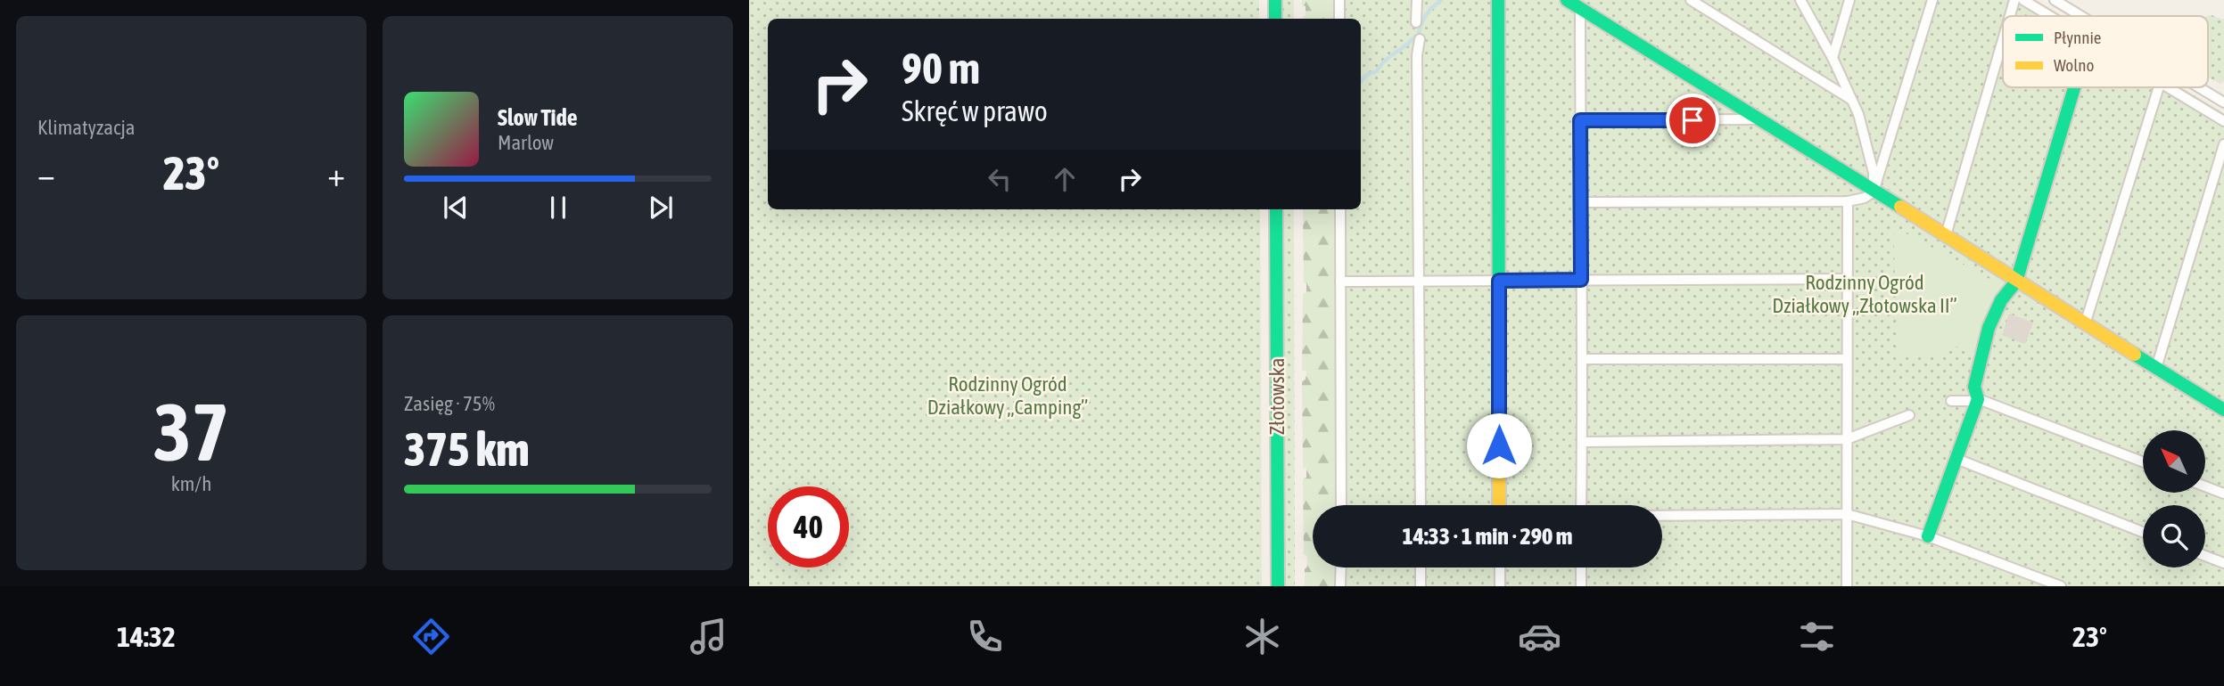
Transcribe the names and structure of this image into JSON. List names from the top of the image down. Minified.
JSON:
{"streets":{"street":["Złotowska"]},"parks":["Rodzinny Ogród Działkowy „Złotowska II”","Rodzinny Ogród Działkowy „Camping”"],"legend":["Płynnie","Wolno"],"north":"top left","page":{"tile":["Klimatyzacja",["37","km/h"],["Zasięg · 75%","375 km"]],"turn":["90 m","Skręć w prawo"],"song":["Slow Tide","Marlow"],"heat":["−","23°","+"],"limit":"40","trip":"14:33 · 1 min · 290 m","tabs":["14:32","23°"]}}
